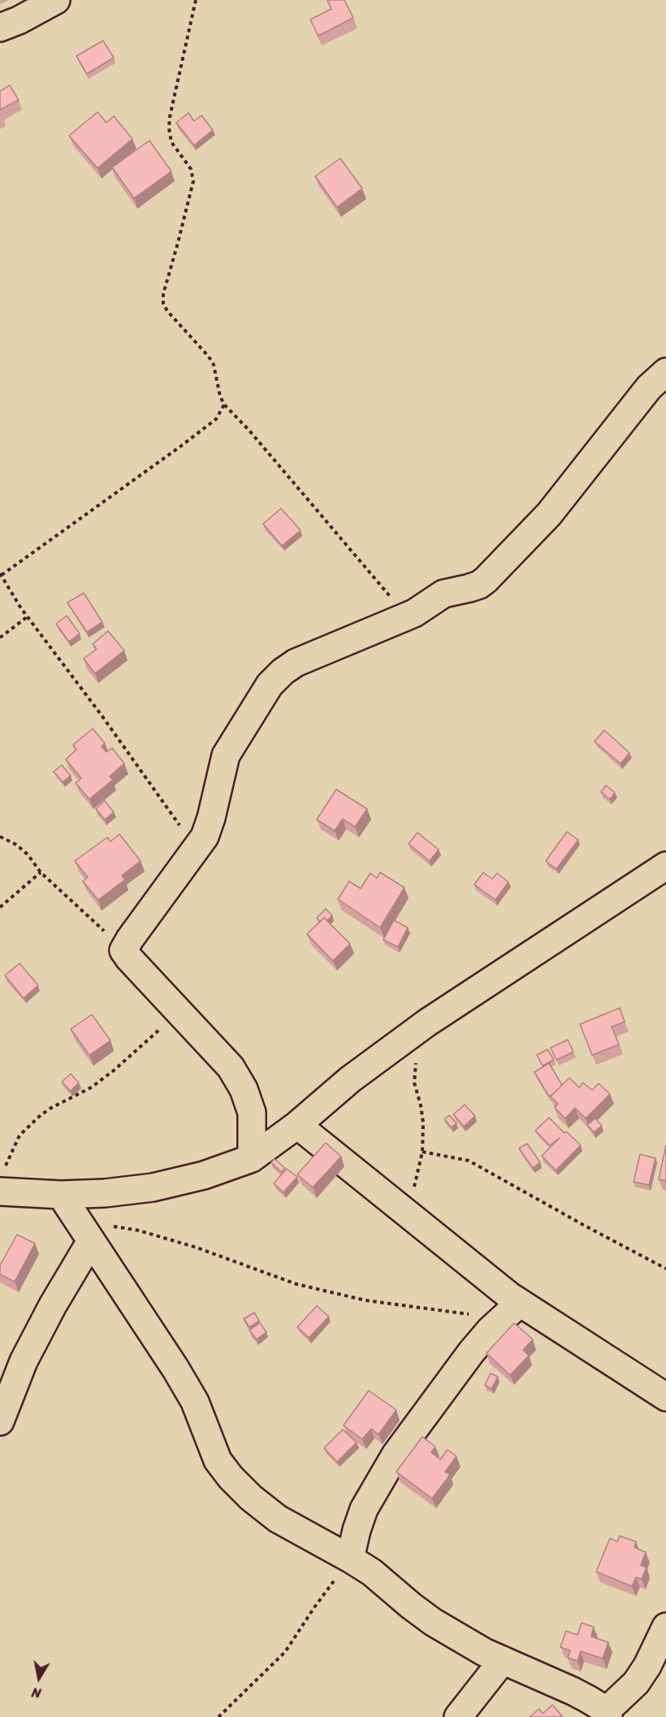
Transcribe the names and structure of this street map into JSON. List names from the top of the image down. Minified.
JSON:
{"north":"bottom"}
